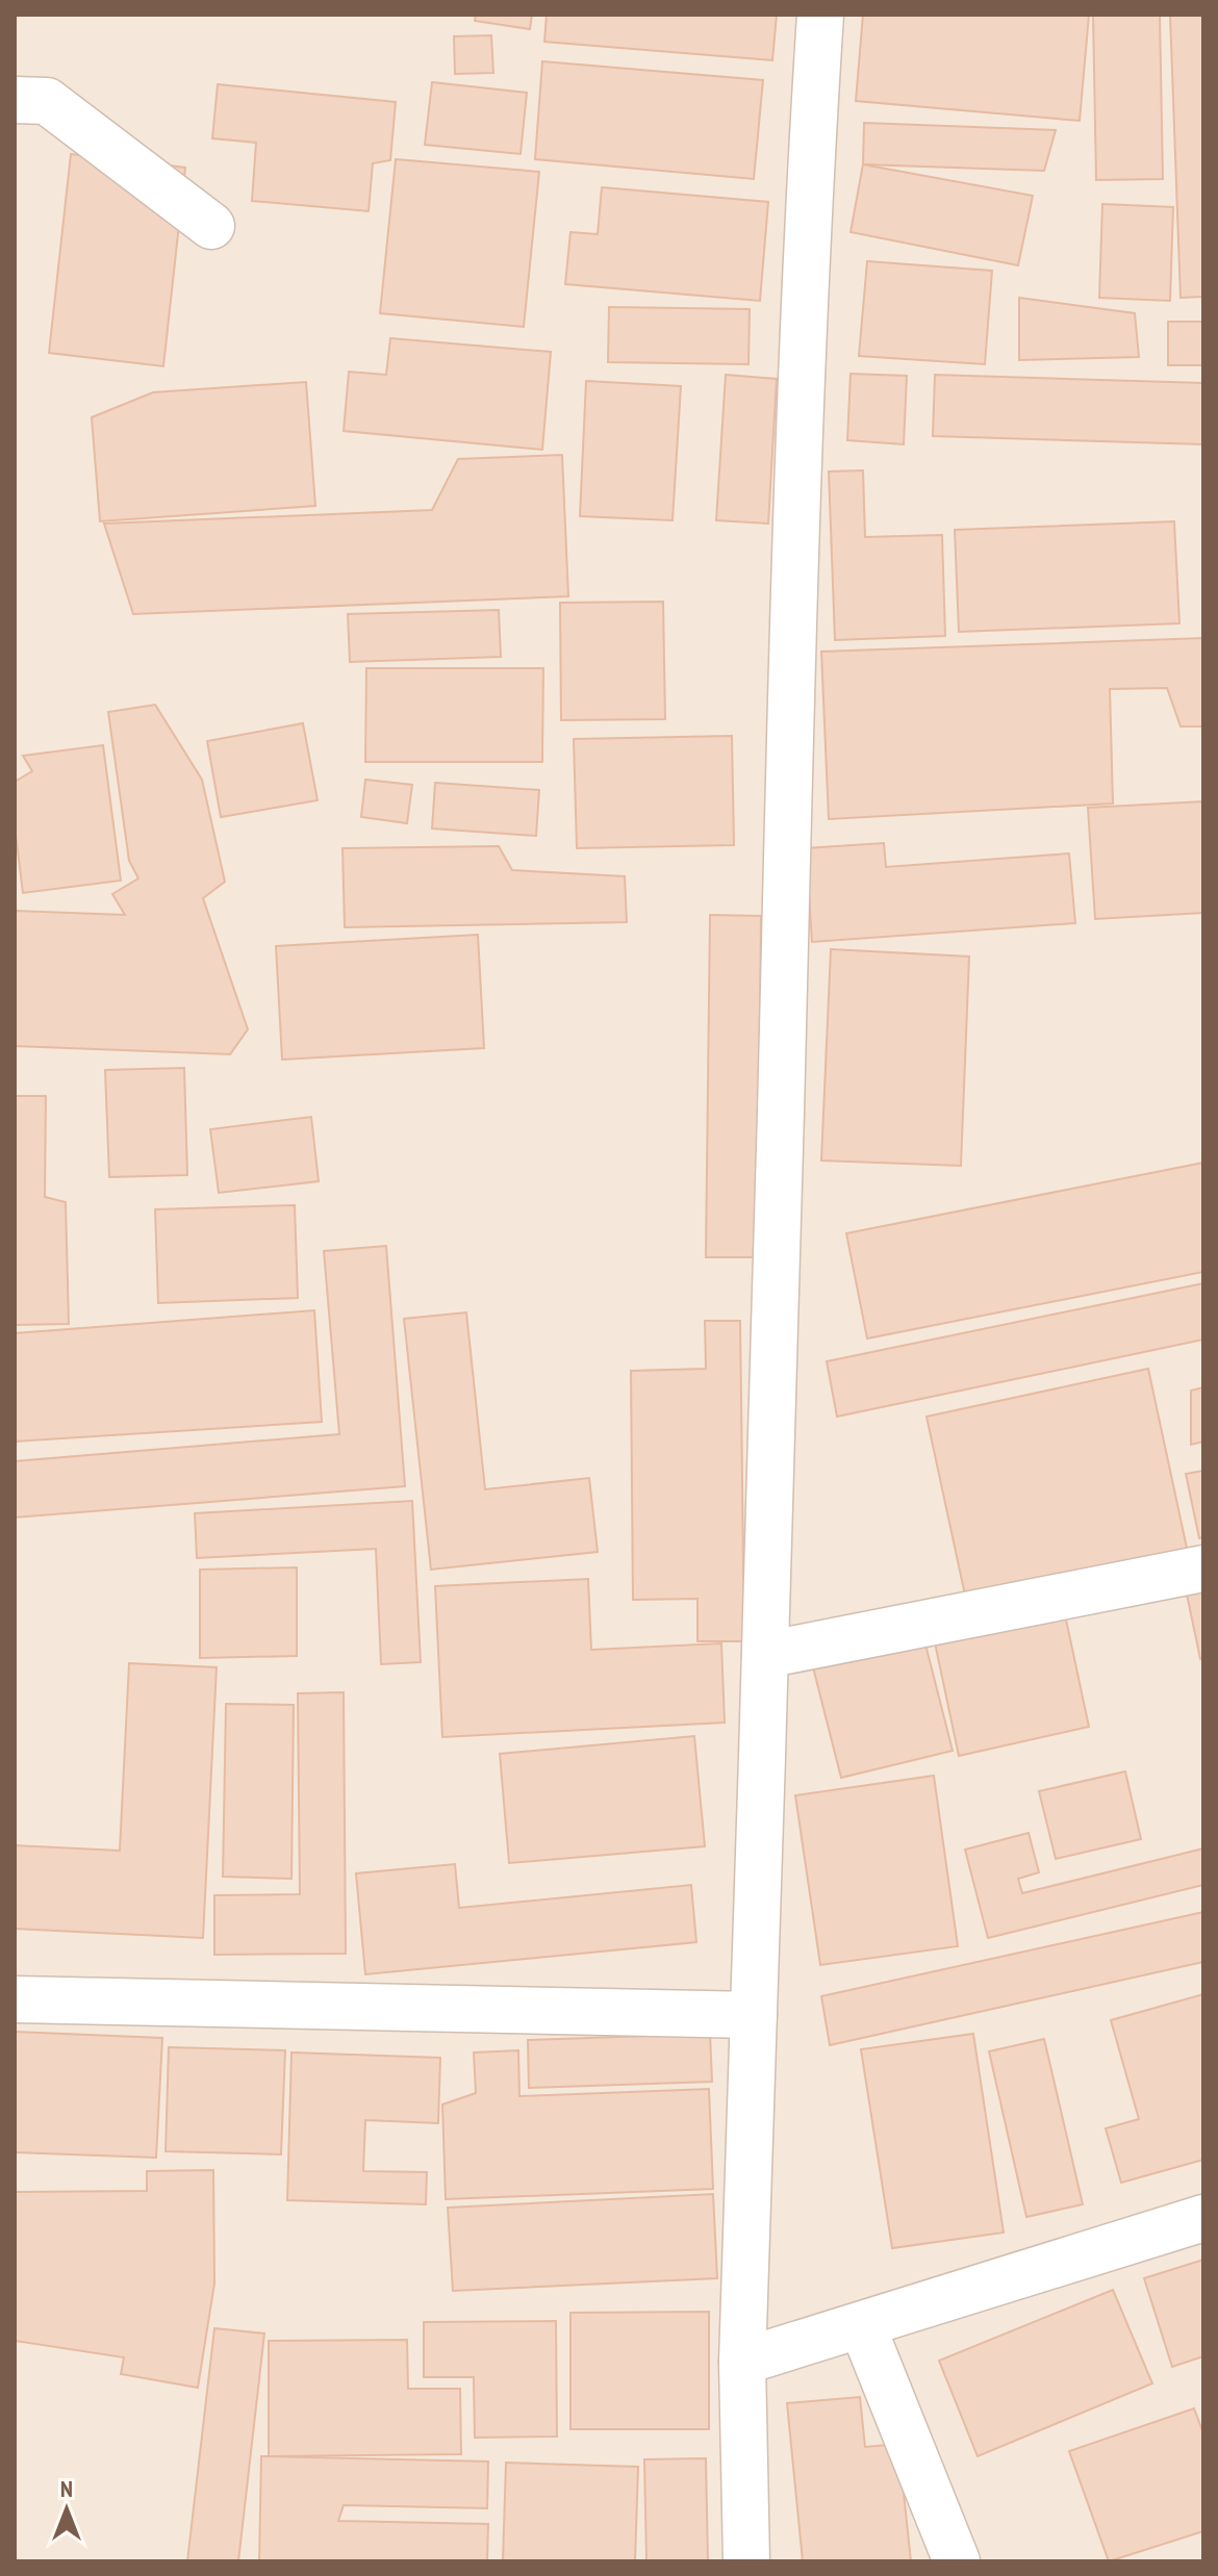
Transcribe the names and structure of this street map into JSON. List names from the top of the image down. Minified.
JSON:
{"north":"top"}
